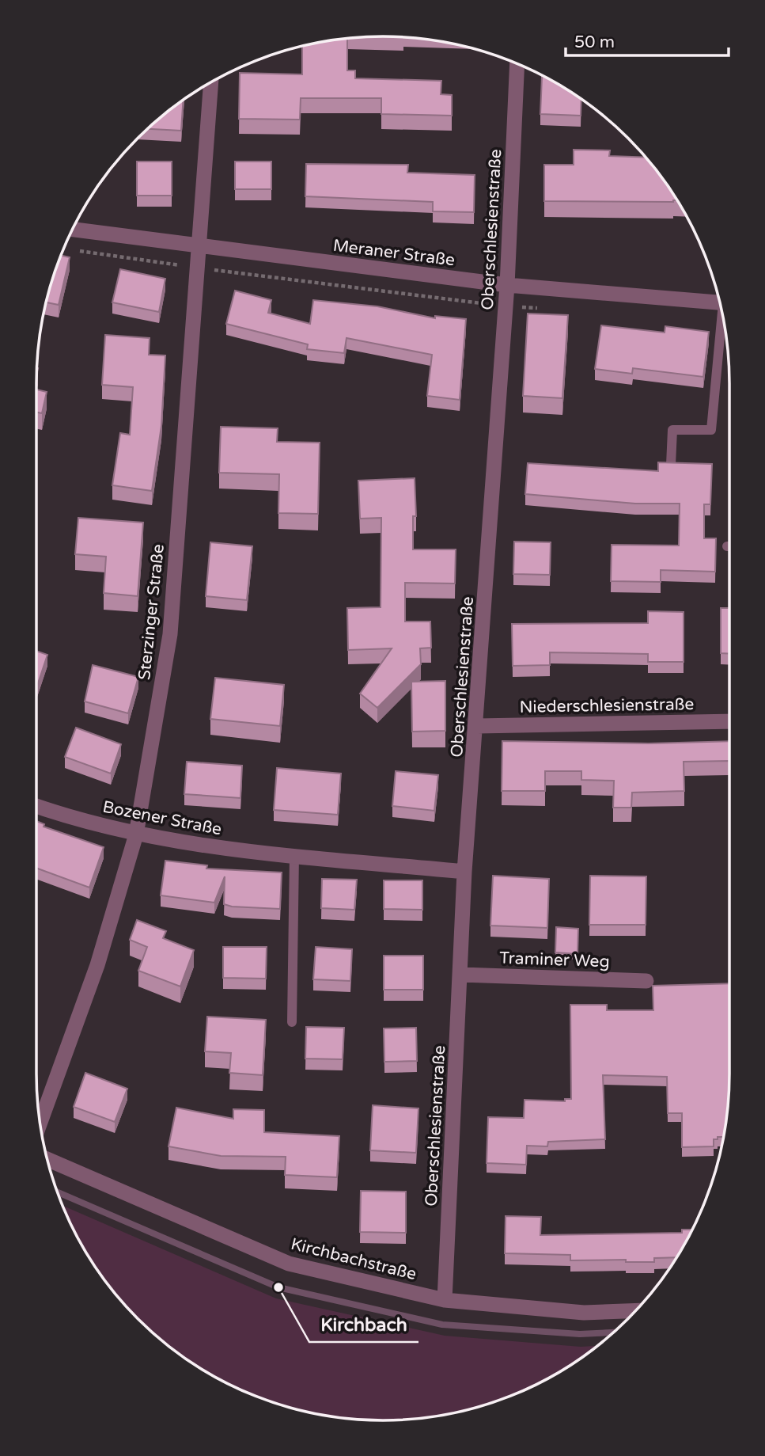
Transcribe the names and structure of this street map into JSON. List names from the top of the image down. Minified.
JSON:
{"streets":{"street":["Oberschlesienstraße","Meraner Straße","Sterzinger Straße","Niederschlesienstraße","Bozener Straße","Traminer Weg","Kirchbachstraße"]},"crossings":[["Oberschlesienstraße","Meraner Straße"],["Oberschlesienstraße","Niederschlesienstraße"],["Oberschlesienstraße","Bozener Straße"],["Oberschlesienstraße","Traminer Weg"],["Oberschlesienstraße","Kirchbachstraße"],["Meraner Straße","Sterzinger Straße"],["Sterzinger Straße","Bozener Straße"]],"places":["Kirchbach"],"scale_bar":"50 m"}
